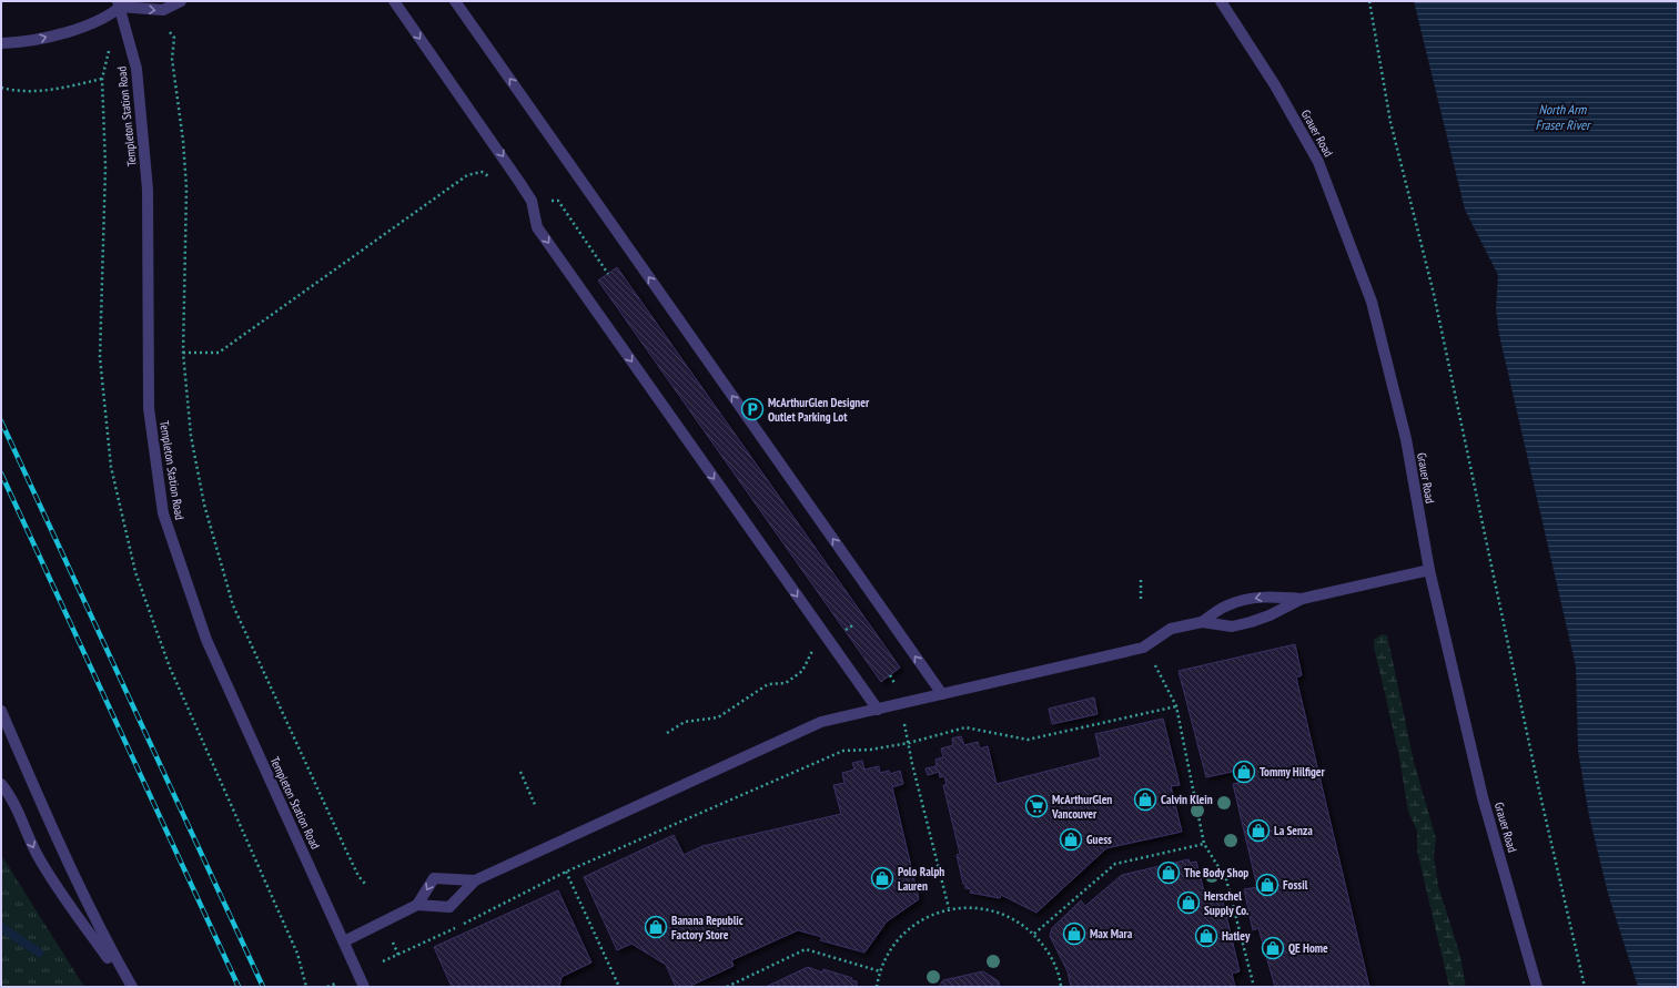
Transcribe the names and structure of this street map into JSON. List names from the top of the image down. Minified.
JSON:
{"streets":{"street":["Templeton Station Road","Grauer Road"]},"water":["North Arm Fraser River"],"places":{"parking":["McArthurGlen Designer Outlet Parking Lot"],"shop":["Tommy Hilfiger","Calvin Klein","La Senza","Guess","The Body Shop","Polo Ralph Lauren","Fossil","Herschel Supply Co.","Banana Republic Factory Store","Max Mara","Hatley","QE Home"],"supermarket":["McArthurGlen Vancouver"]}}
